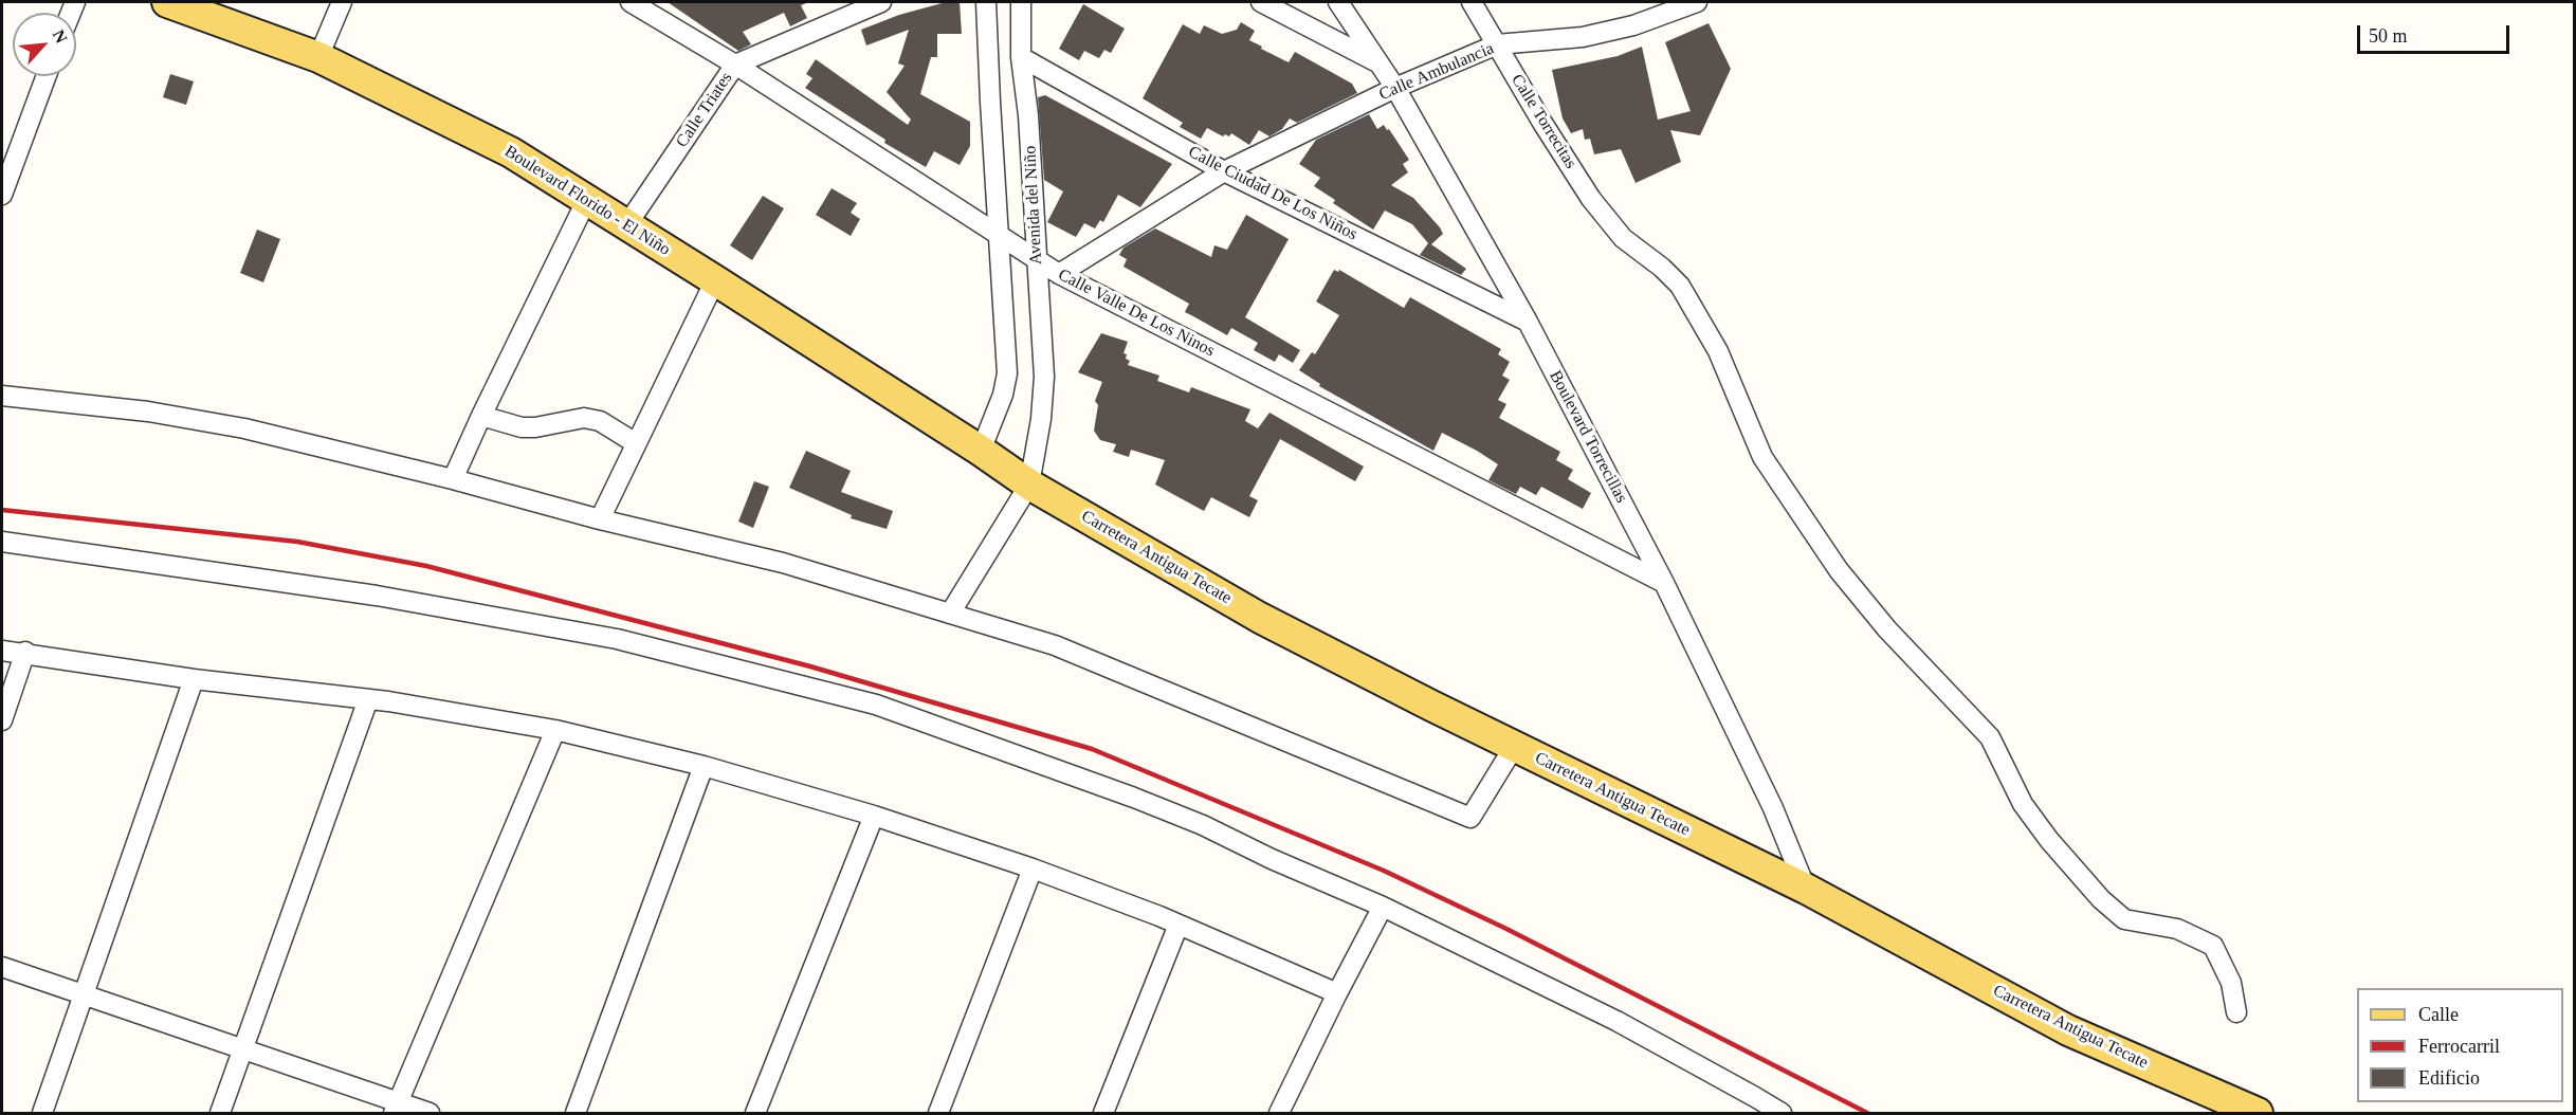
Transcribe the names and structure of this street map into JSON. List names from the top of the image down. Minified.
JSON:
{"streets":{"main road":["Boulevard Florido - El Niño","Carretera Antigua Tecate"],"street":["Calle Ambulancia","Calle Triates","Calle Torrecitas","Calle Ciudad De Los Niños","Avenida del Niño","Calle Valle De Los Ninos","Boulevard Torrecillas"]},"crossings":[["Calle Ambulancia","Calle Torrecitas"],["Calle Ambulancia","Calle Ciudad De Los Niños"],["Calle Ambulancia","Calle Valle De Los Ninos"],["Calle Ambulancia","Boulevard Torrecillas"],["Calle Triates","Boulevard Florido - El Niño"],["Calle Triates","Calle Valle De Los Ninos"],["Calle Ciudad De Los Niños","Avenida del Niño"],["Calle Ciudad De Los Niños","Boulevard Torrecillas"],["Boulevard Florido - El Niño","Carretera Antigua Tecate"],["Avenida del Niño","Calle Valle De Los Ninos"],["Avenida del Niño","Carretera Antigua Tecate"],["Calle Valle De Los Ninos","Boulevard Torrecillas"],["Boulevard Torrecillas","Carretera Antigua Tecate"]],"legend":["Calle","Ferrocarril","Edificio"],"scale_bar":"50 m","north":"top right"}
